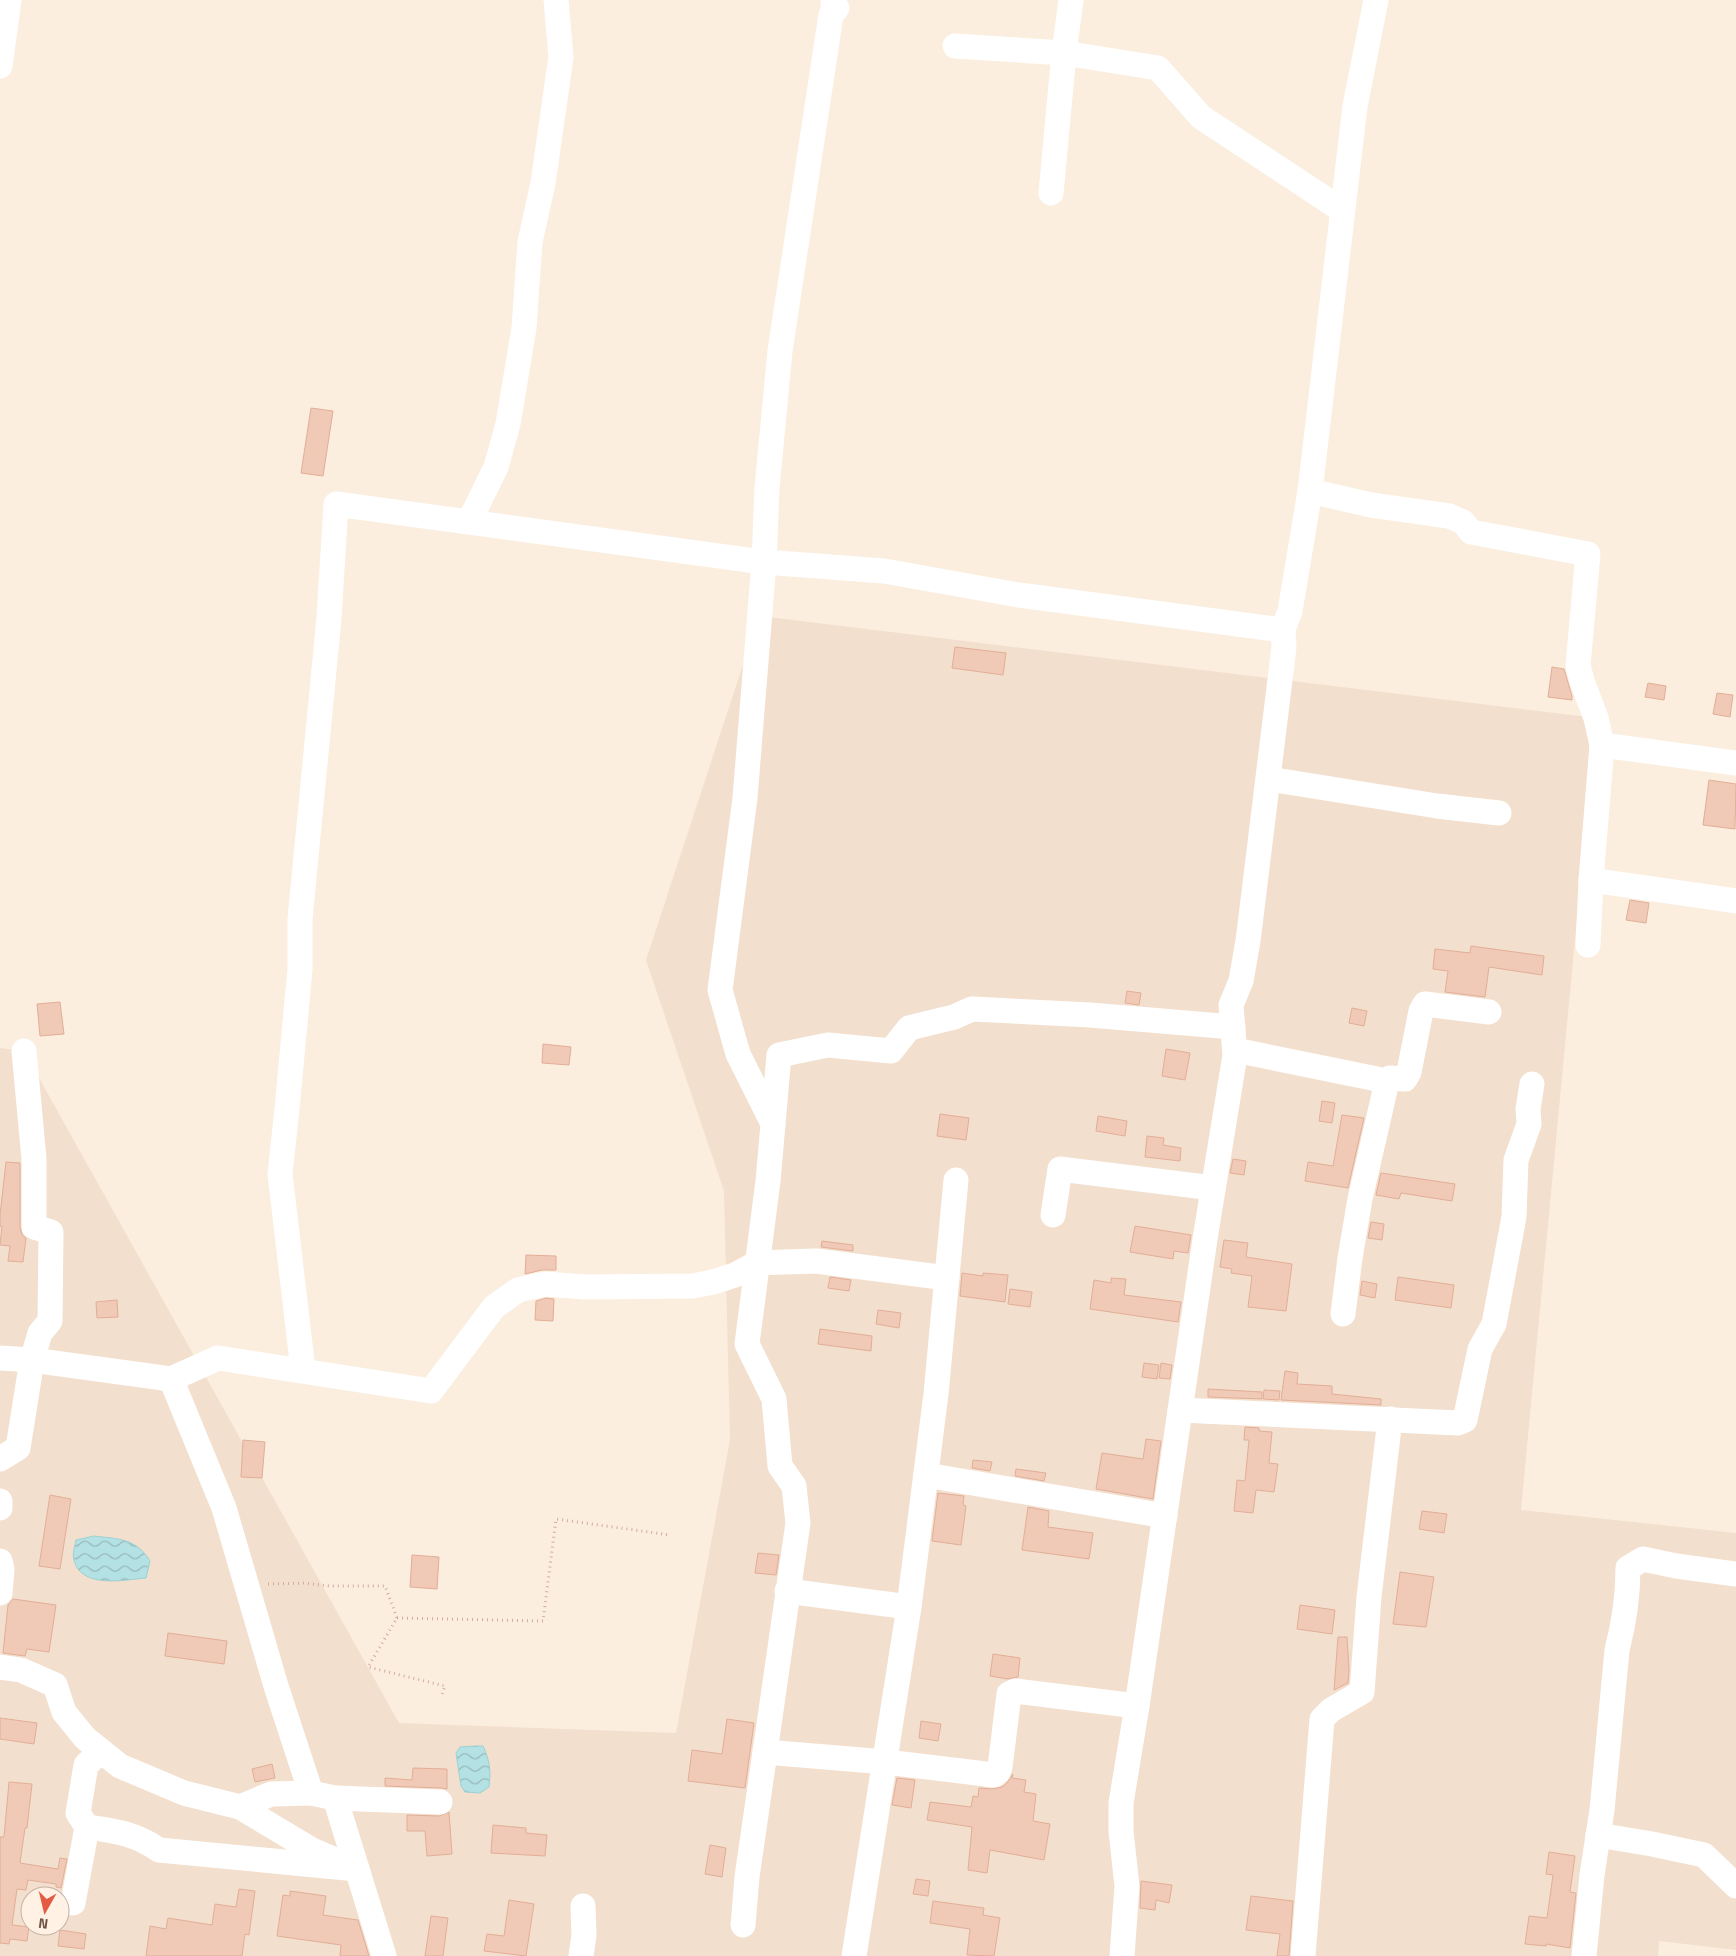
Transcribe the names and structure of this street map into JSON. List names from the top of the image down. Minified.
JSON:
{"north":"bottom"}
